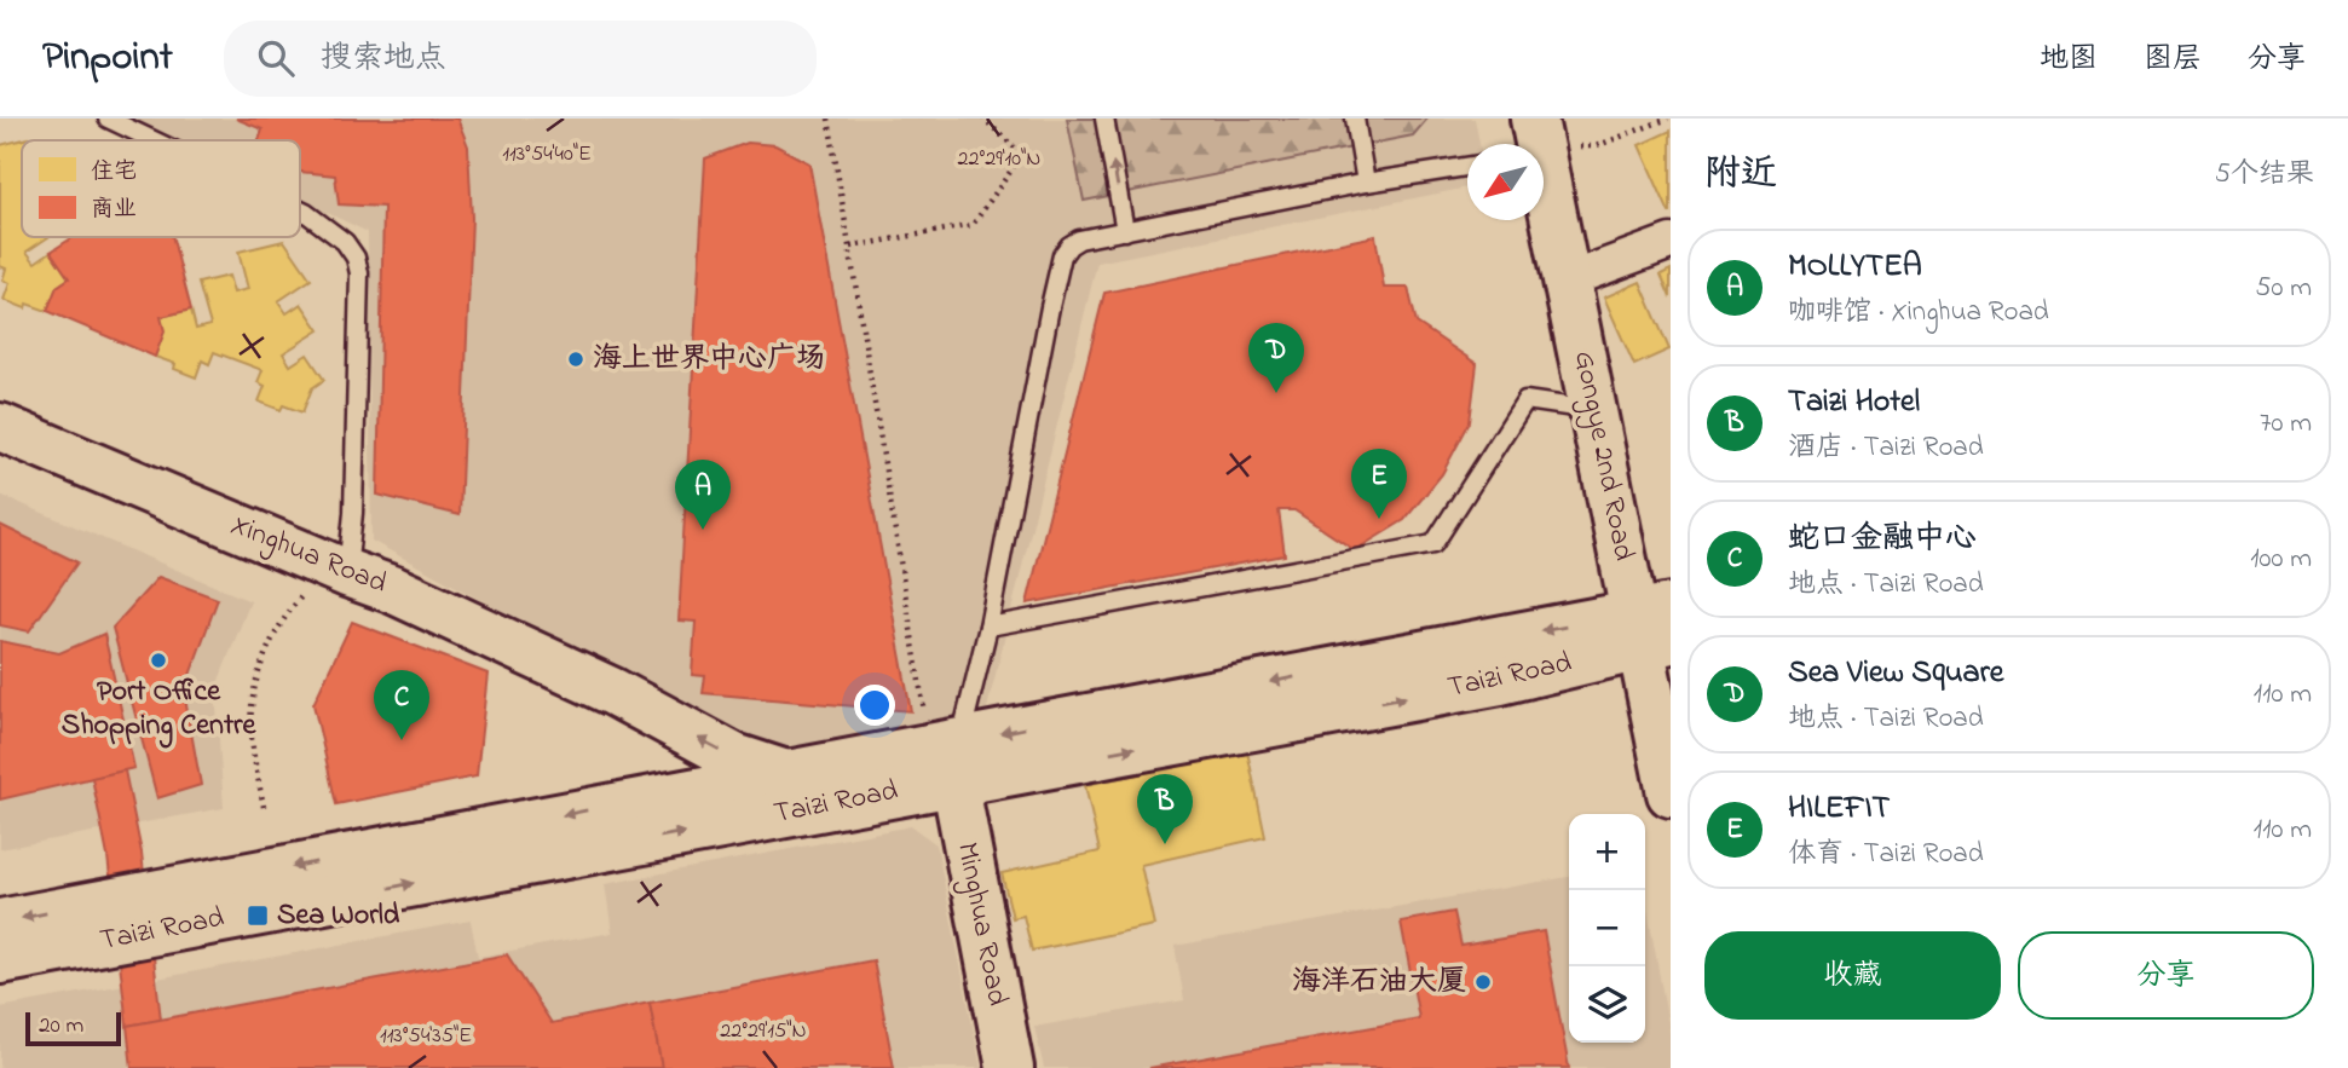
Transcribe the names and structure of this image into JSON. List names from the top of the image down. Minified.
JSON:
{"streets":{"main road":["Gongye 2nd Road","Xinghua Road","Taizi Road","Minghua Road"]},"crossings":[["Gongye 2nd Road","Taizi Road"],["Xinghua Road","Taizi Road"],["Taizi Road","Minghua Road"]],"places":{"other":["海上世界中心广场","Port Office Shopping Centre","海洋石油大厦"],"transit":["Sea World"]},"legend":["住宅","商业"],"scale_bar":"20 m","north":"bottom left","page":{"header":"Pinpoint","search":"搜索地点","nav":["地图","图层","分享"],"heading":["附近","5个结果"],"list":[{"mark":"A","name":"MOLLYTEA","note":"咖啡馆 · Xinghua Road","value":"50 m"},{"mark":"B","name":"Taizi Hotel","note":"酒店 · Taizi Road","value":"70 m"},{"mark":"C","name":"蛇口金融中心","note":"地点 · Taizi Road","value":"100 m"},{"mark":"D","name":"Sea View Square","note":"地点 · Taizi Road","value":"110 m"},{"mark":"E","name":"HILEFIT","note":"体育 · Taizi Road","value":"110 m"}],"pins":["D","E","A","C","B"],"map_buttons":["+","−"],"buttons":["收藏","分享"],"scale":"20 m"},"coordinates":["113°54'40\"E","22°29'10\"N","22°29'15\"N","113°54'35\"E"]}
